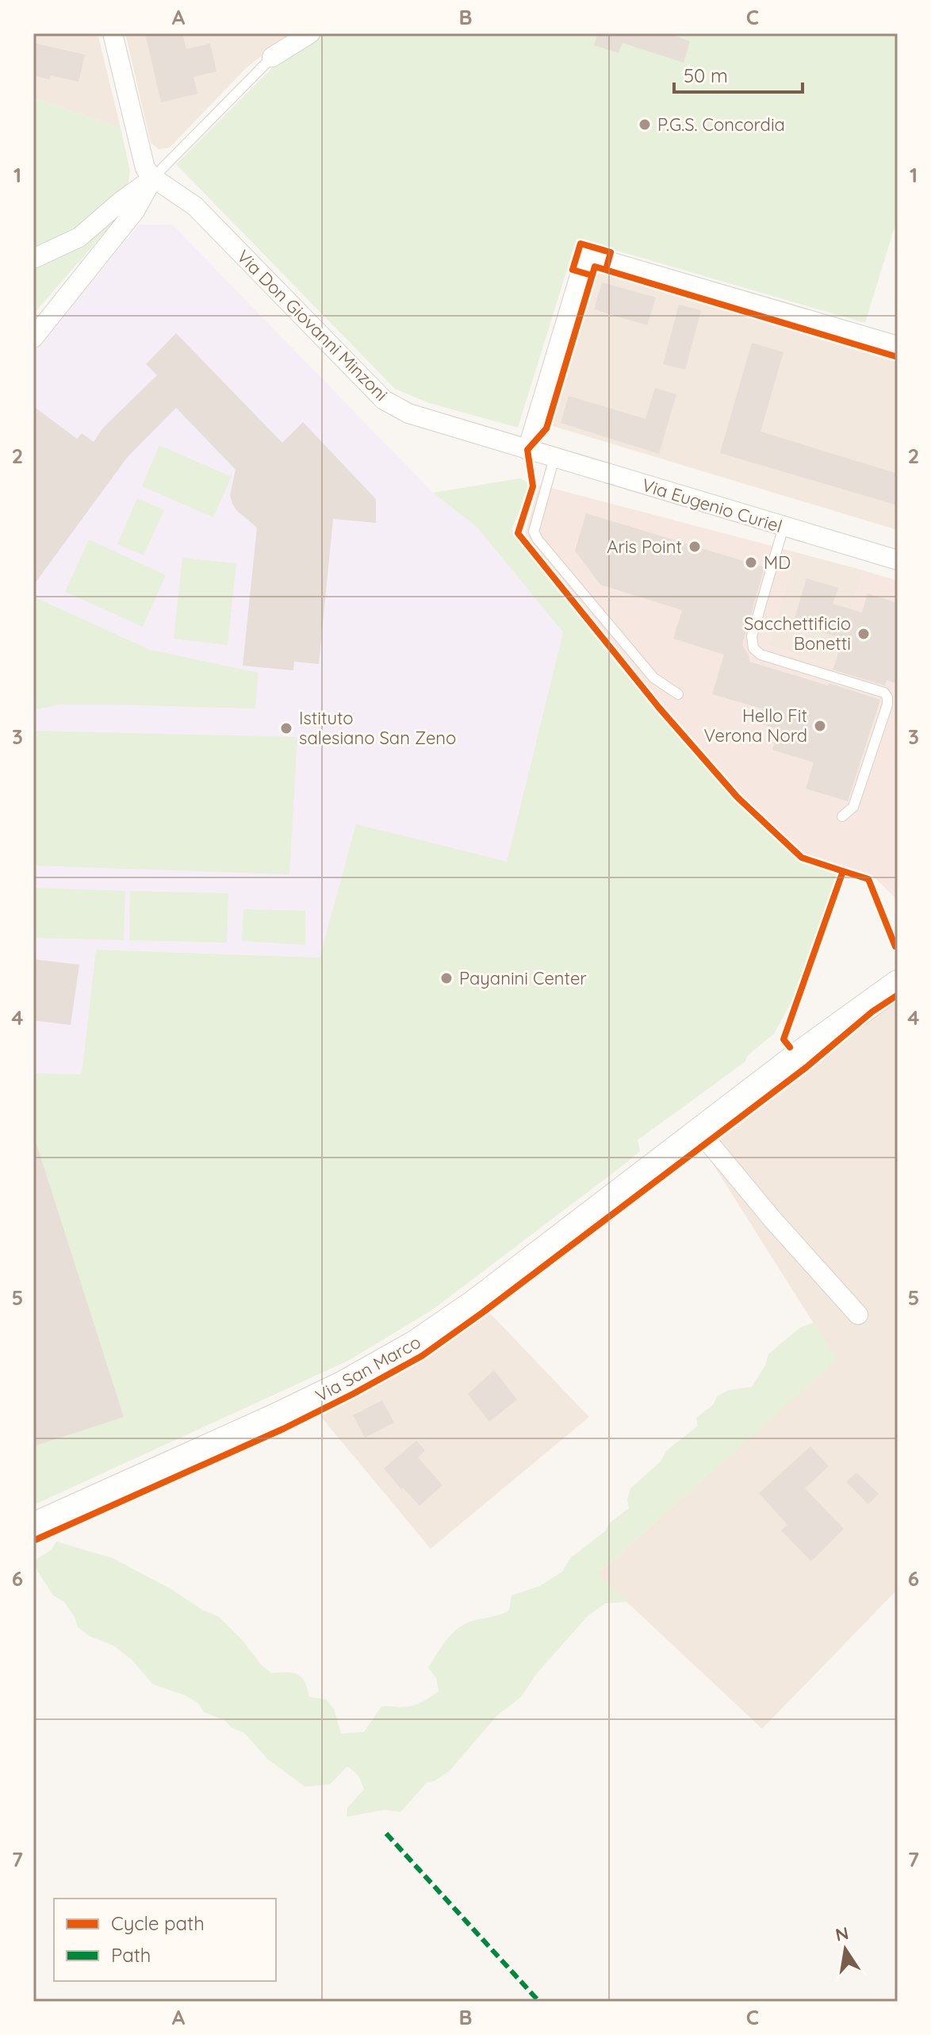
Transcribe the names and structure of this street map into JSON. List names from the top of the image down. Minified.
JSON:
{"streets":{"main road":["Via San Marco"],"street":["Via Don Giovanni Minzoni","Via Eugenio Curiel"]},"crossings":[["Via Don Giovanni Minzoni","Via Eugenio Curiel"]],"places":["P.G.S. Concordia","Aris Point","MD","Sacchettificio Bonetti","Hello Fit Verona Nord","Istituto salesiano San Zeno","Payanini Center"],"legend":["Cycle path","Path"],"scale_bar":"50 m","north":"top","grid":{"columns":["A","B","C"],"rows":["1","2","3","4","5","6","7"]}}
